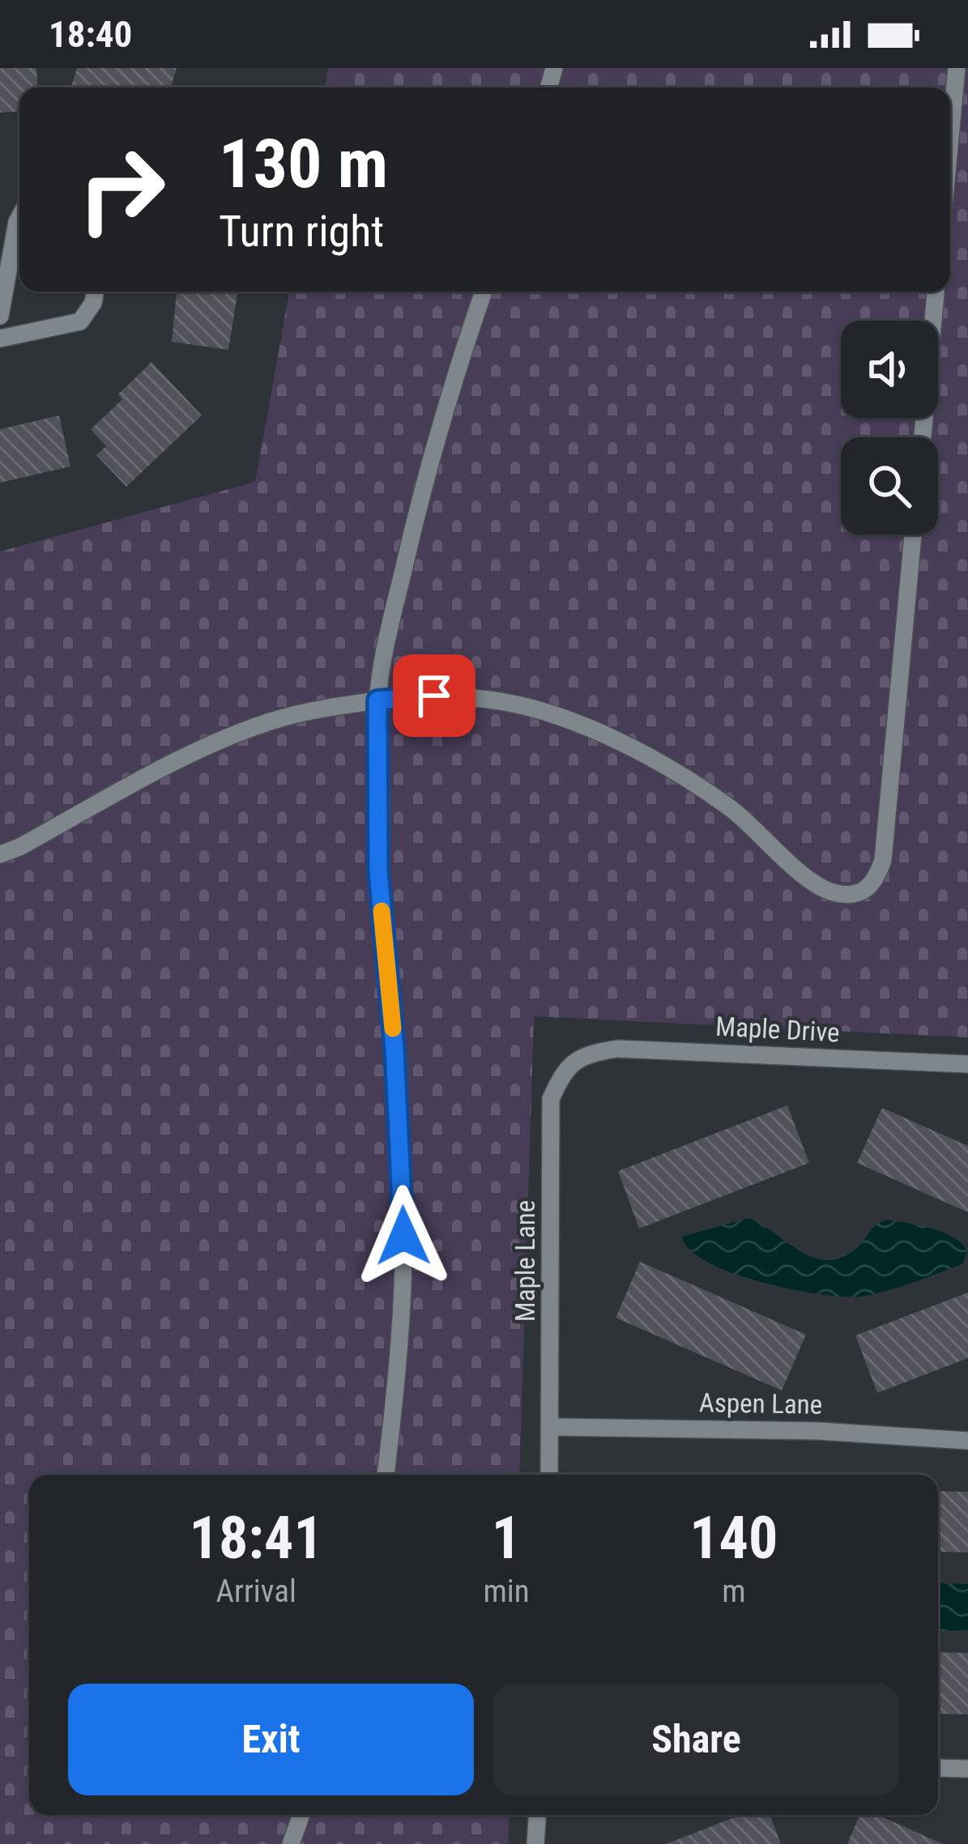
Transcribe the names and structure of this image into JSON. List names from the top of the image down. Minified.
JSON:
{"streets":{"street":["Maple Drive","Maple Lane","Aspen Lane"]},"crossings":[["Maple Drive","Maple Lane"],["Maple Lane","Aspen Lane"]],"page":{"status":"18:40","turn":["130 m","Turn right"],"eta":["18:41","Arrival","1","min","140","m"],"buttons":["Exit","Share"]}}
